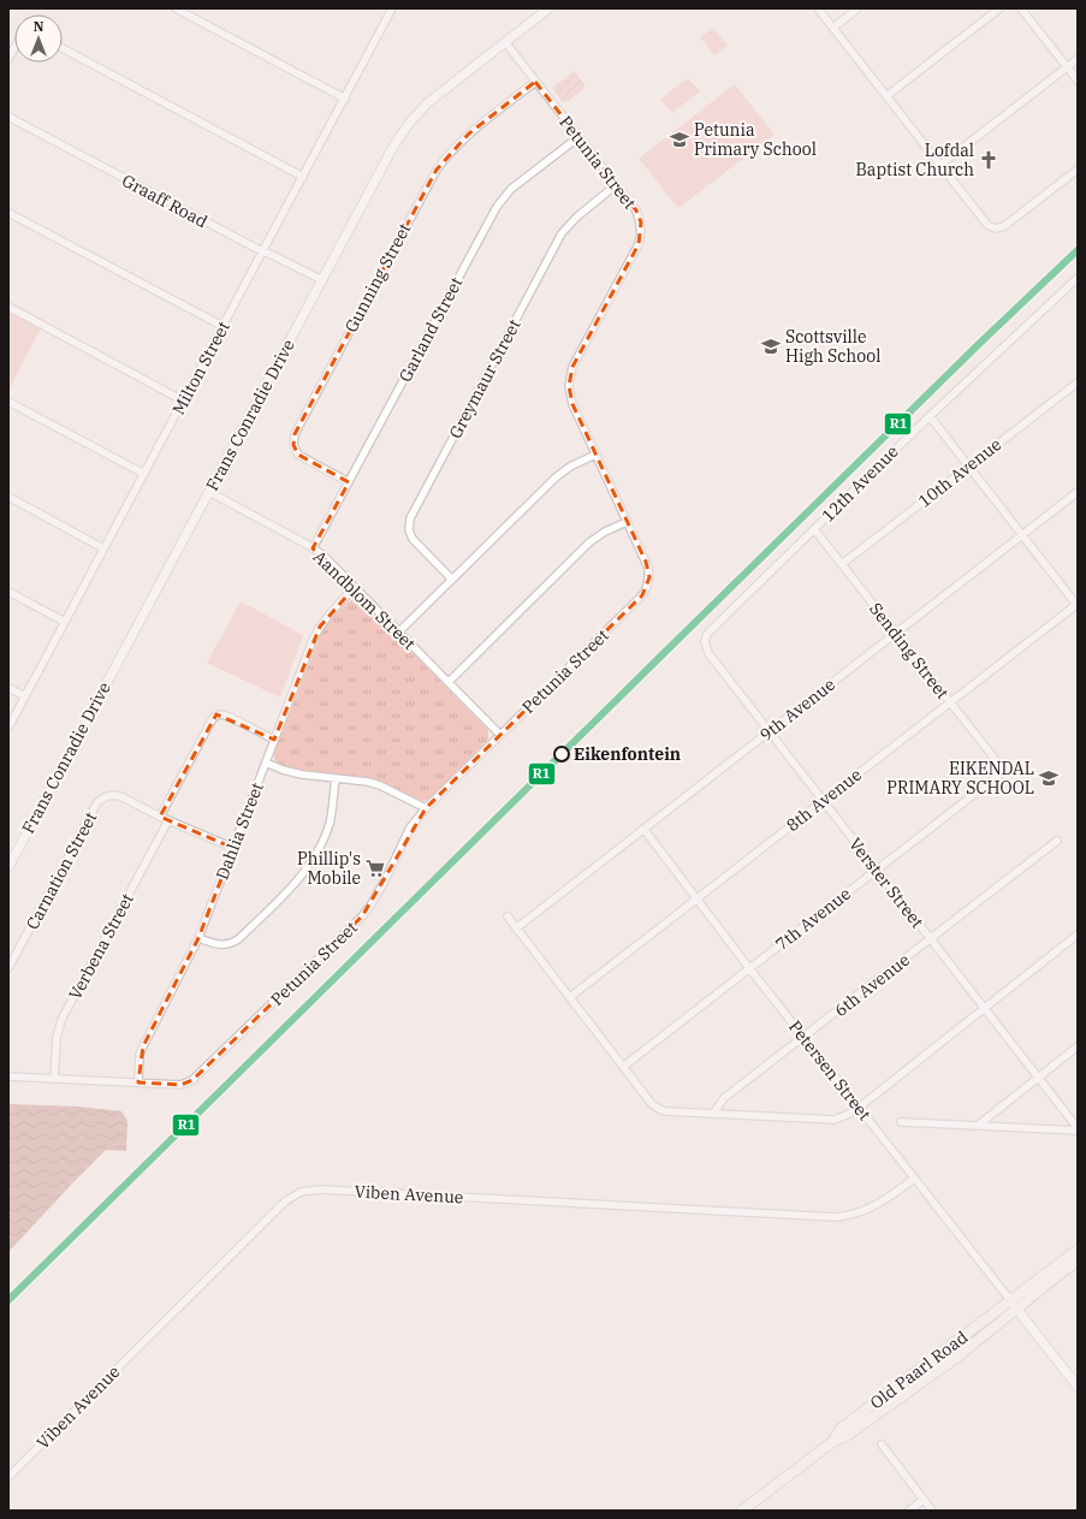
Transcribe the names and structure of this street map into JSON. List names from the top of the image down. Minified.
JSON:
{"streets":{"main road":["Old Paarl Road"],"street":["Petunia Street","Graaff Road","Gunning Street","Garland Street","Milton Street","Greymaur Street","Frans Conradie Drive","10th Avenue","12th Avenue","Aandblom Street","Sending Street","9th Avenue","8th Avenue","Dahlia Street","Carnation Street","Verster Street","7th Avenue","Verbena Street","6th Avenue","Petersen Street","Viben Avenue"]},"crossings":[["Petunia Street","Gunning Street"],["Petunia Street","Garland Street"],["Petunia Street","Greymaur Street"],["Petunia Street","Frans Conradie Drive"],["Petunia Street","Aandblom Street"],["Petunia Street","Dahlia Street"],["Petunia Street","Verbena Street"],["Graaff Road","Milton Street"],["Graaff Road","Frans Conradie Drive"],["Gunning Street","Garland Street"],["Garland Street","Aandblom Street"],["Frans Conradie Drive","Aandblom Street"],["10th Avenue","Sending Street"],["12th Avenue","Sending Street"],["12th Avenue","Verster Street"],["Aandblom Street","Dahlia Street"],["Sending Street","9th Avenue"],["Sending Street","8th Avenue"],["Sending Street","7th Avenue"],["9th Avenue","Verster Street"],["9th Avenue","Petersen Street"],["8th Avenue","Verster Street"],["8th Avenue","Petersen Street"],["Dahlia Street","Carnation Street"],["Carnation Street","Verbena Street"],["Verster Street","7th Avenue"],["Verster Street","6th Avenue"],["7th Avenue","Petersen Street"],["6th Avenue","Petersen Street"],["Petersen Street","Viben Avenue"],["Petersen Street","Old Paarl Road"]],"places":{"school or university":["Petunia Primary School","Scottsville High School","EIKENDAL PRIMARY SCHOOL"],"church":["Lofdal Baptist Church"],"other":["Eikenfontein"],"supermarket":["Phillip's Mobile"]},"lines":["transit line R1"],"north":"top"}
